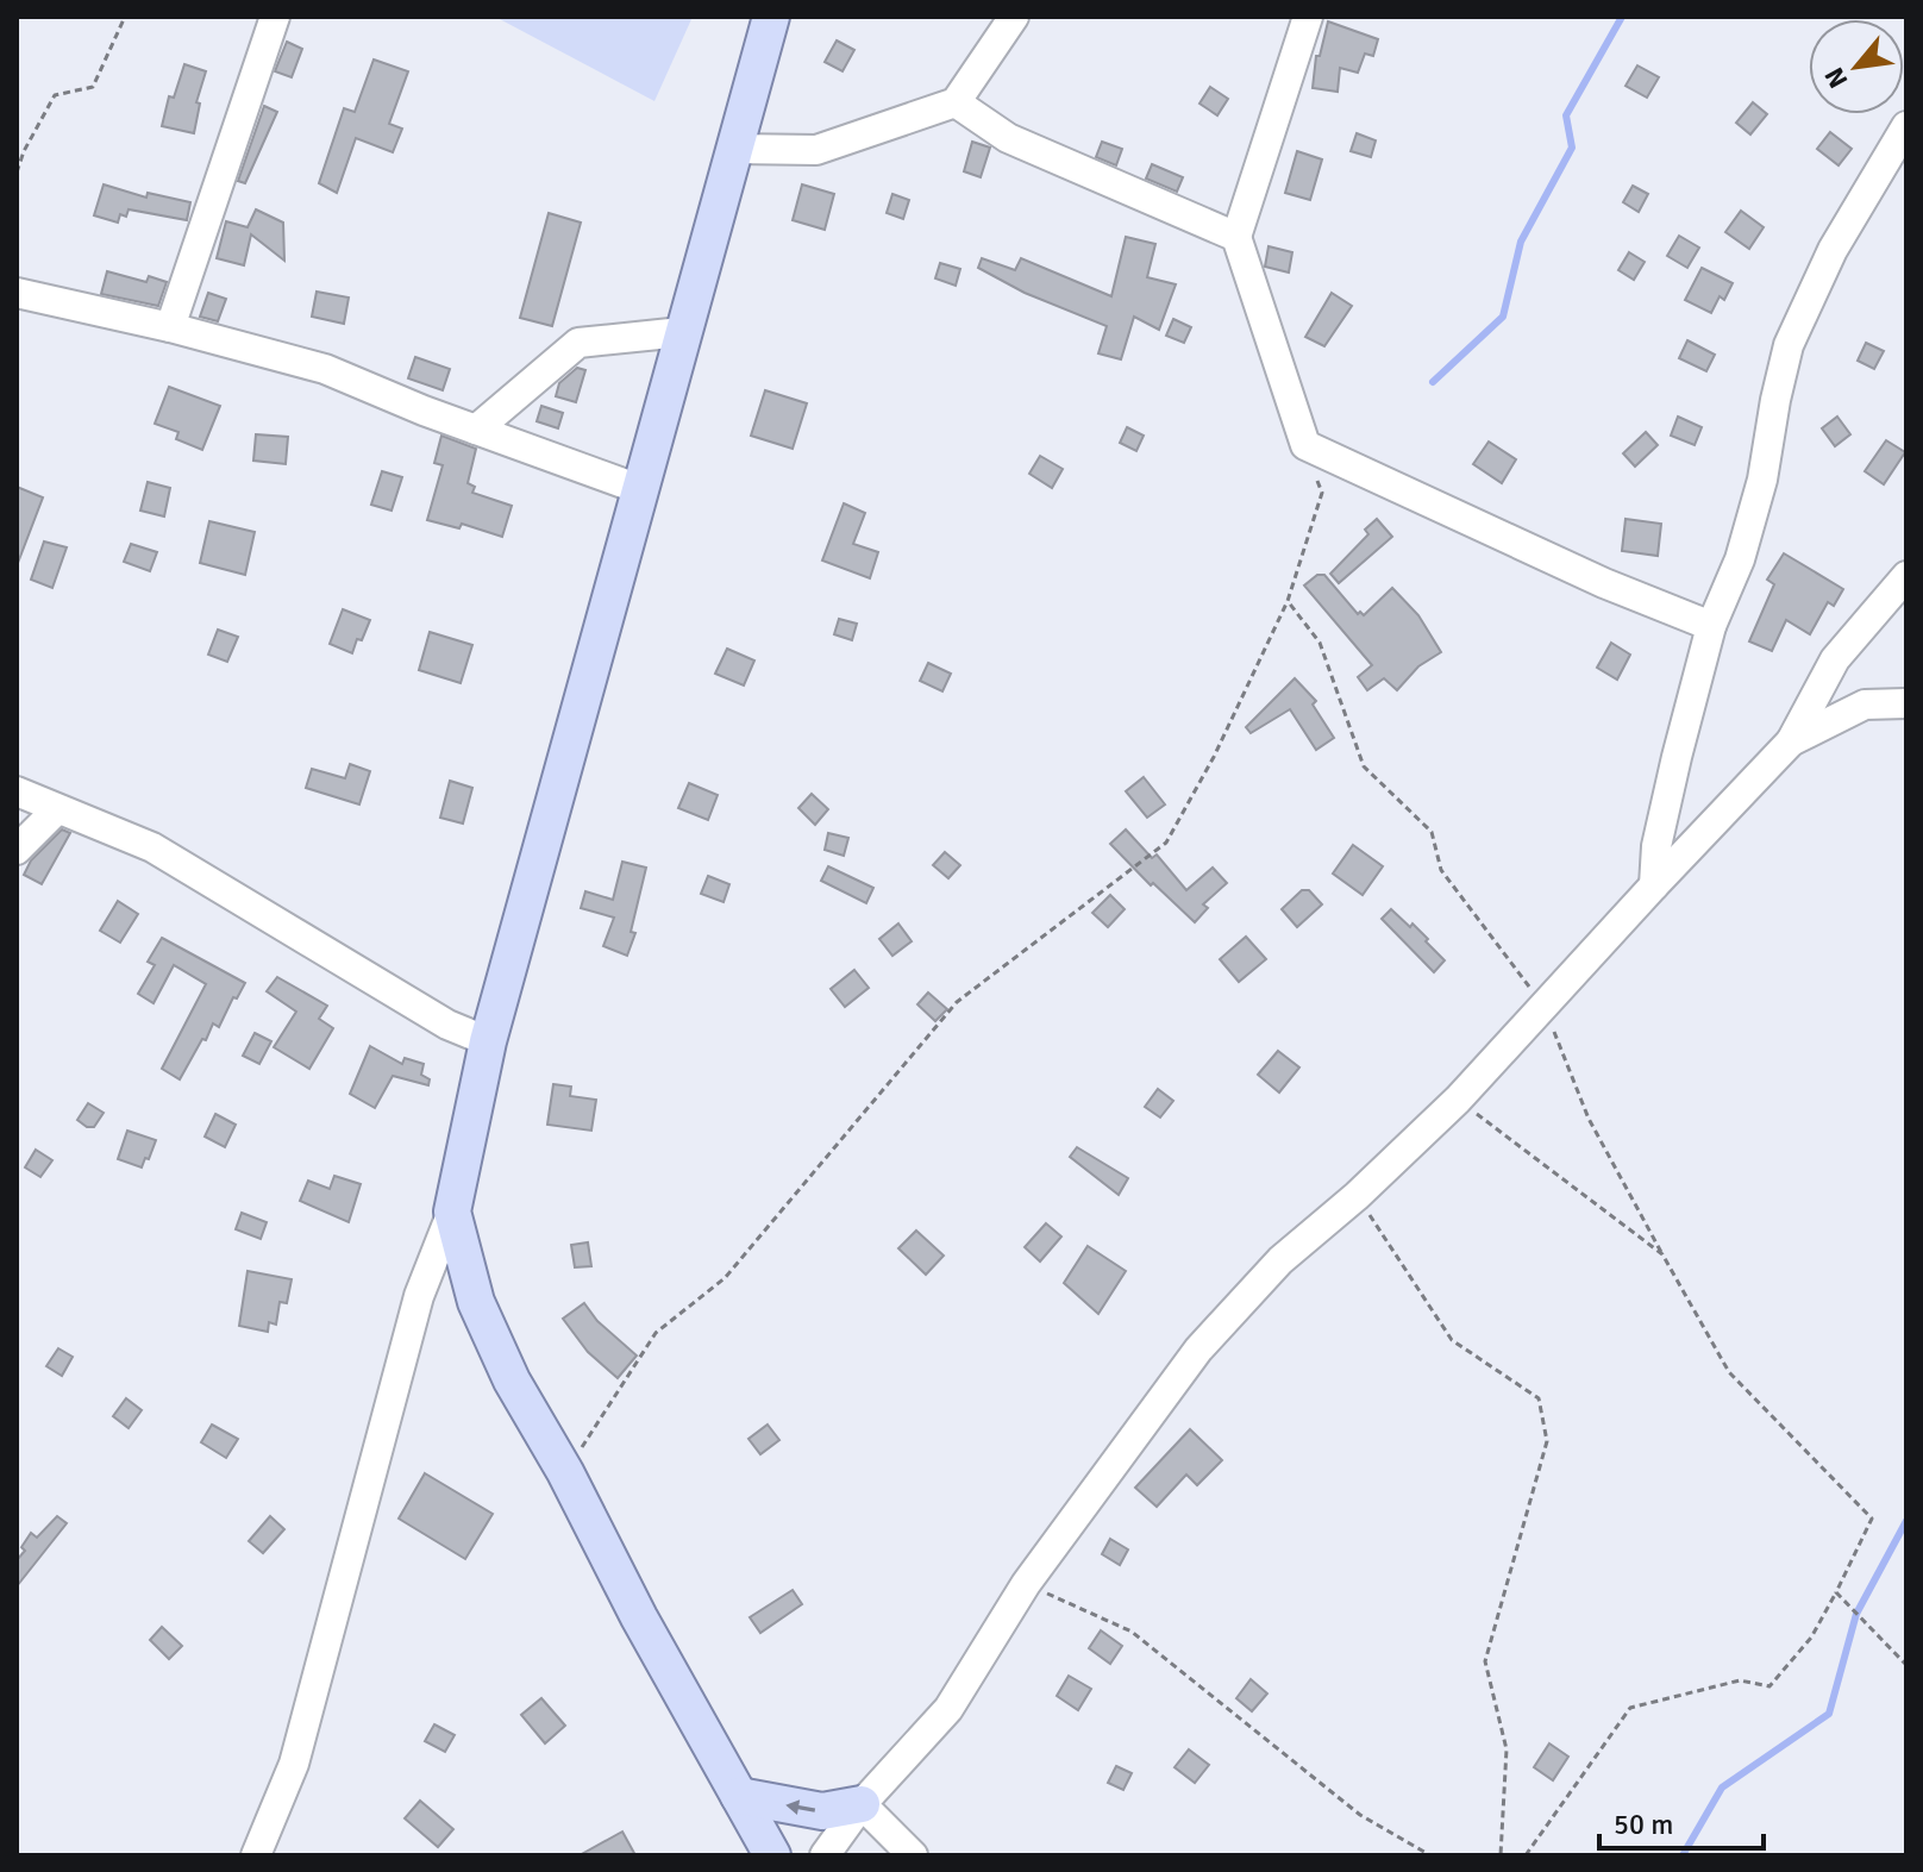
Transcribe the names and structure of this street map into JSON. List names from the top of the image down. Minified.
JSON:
{"scale_bar":"50 m","north":"bottom left"}
